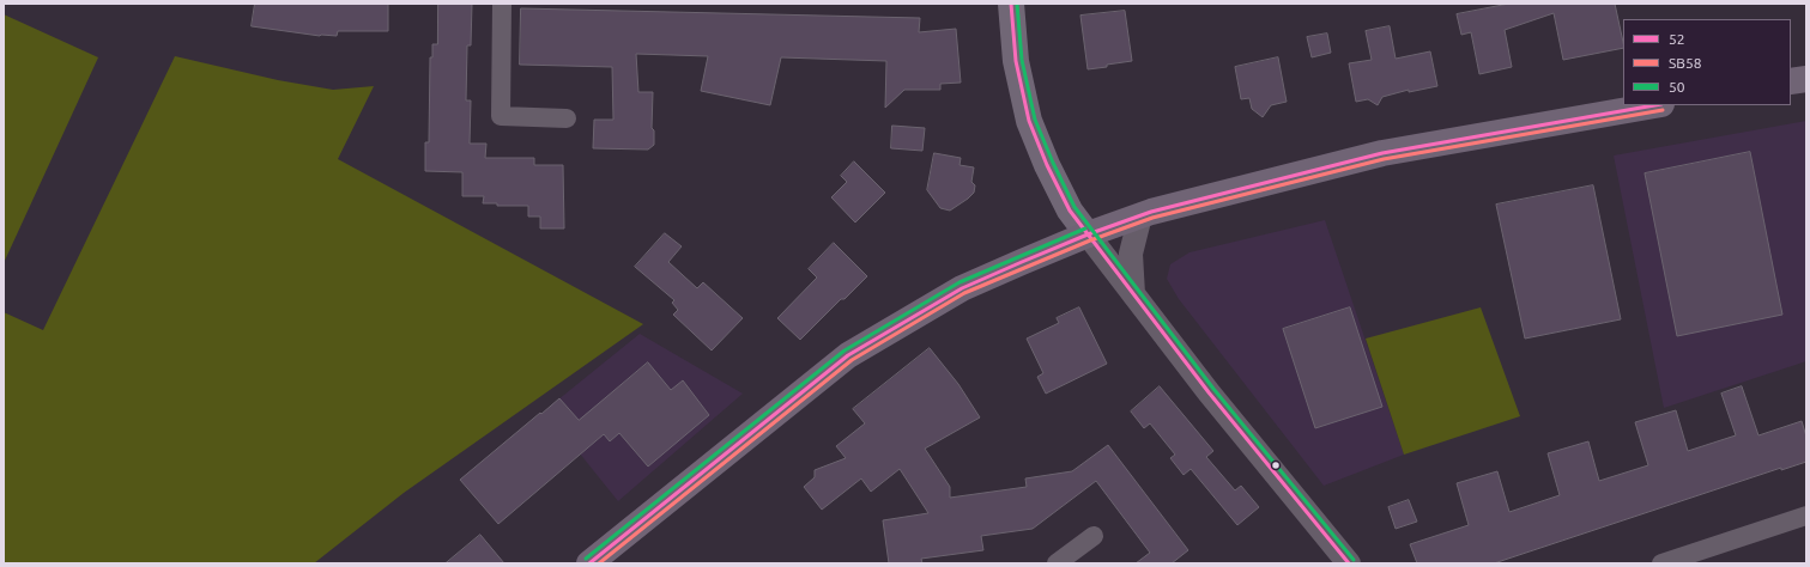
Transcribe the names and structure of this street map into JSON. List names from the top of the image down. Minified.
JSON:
{"lines":["transit line 52","transit line 50","transit line SB58"],"legend":["52","SB58","50"]}
